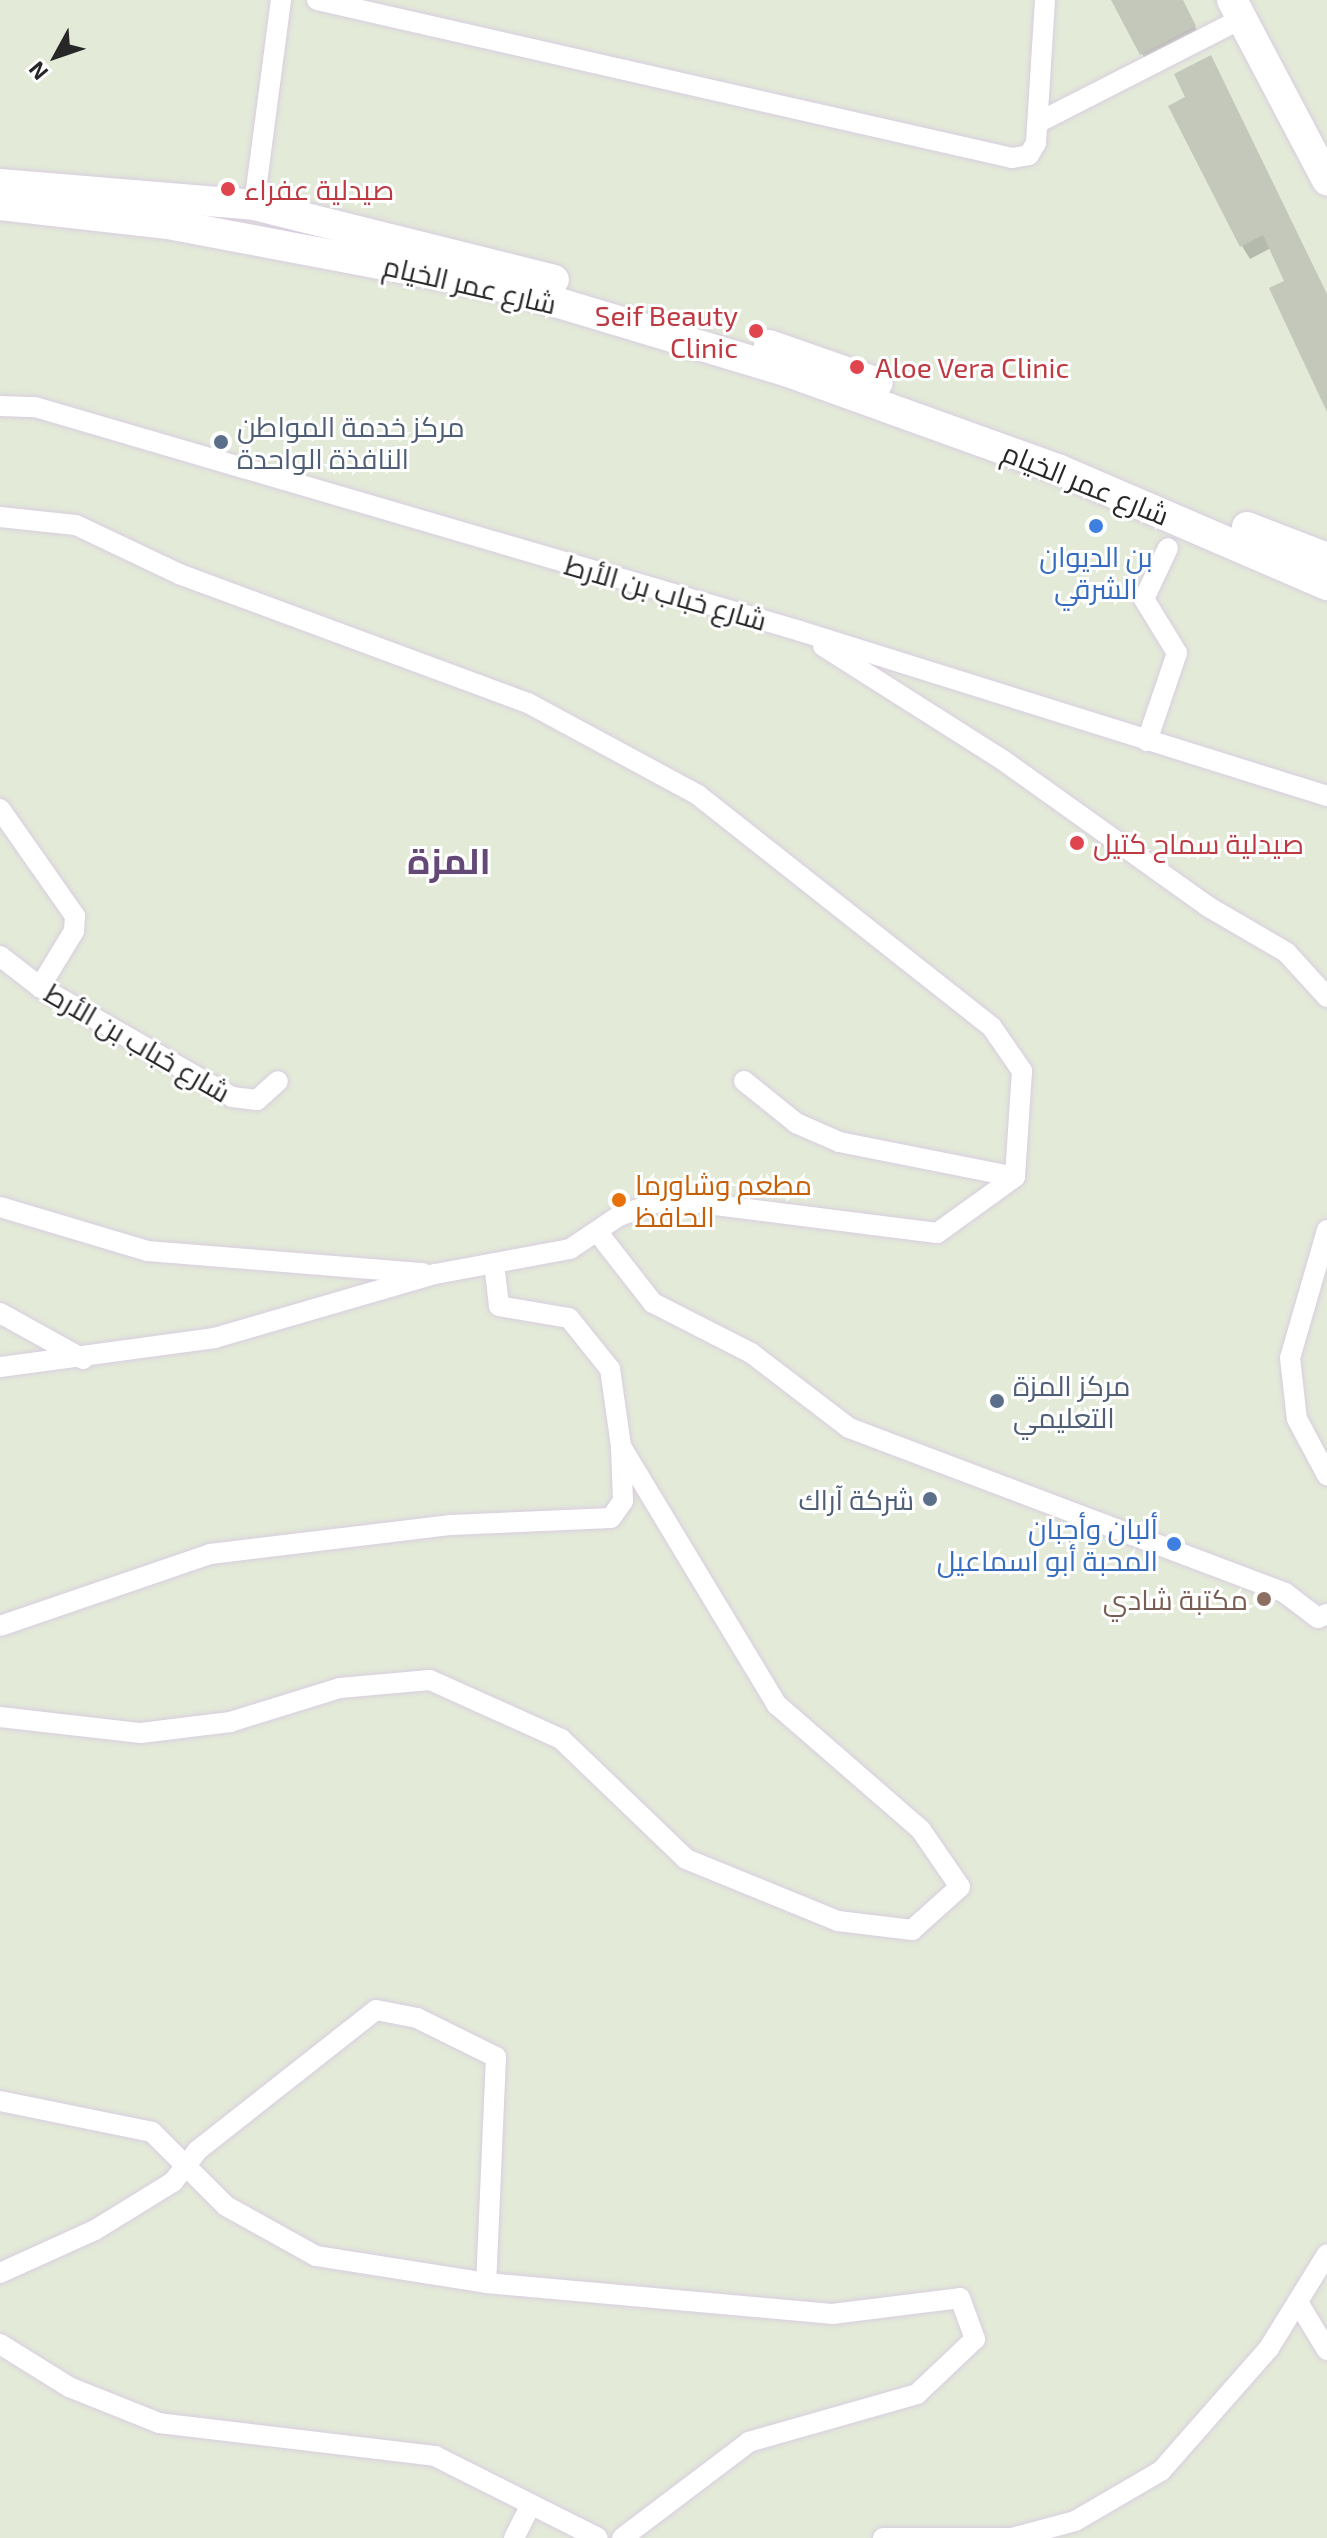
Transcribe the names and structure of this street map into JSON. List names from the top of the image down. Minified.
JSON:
{"streets":{"street":["شارع عمر الخيام","شارع خباب بن الأرط"]},"districts":["المزة"],"places":["صيدلية عفراء","Seif Beauty Clinic","Aloe Vera Clinic","مركز خدمة المواطن النافذة الواحدة","بن الديوان الشرقي","صيدلية سماح كتيل","مطعم وشاورما الحافظ","مركز المزة التعليمي","شركة آراك","ألبان وأجبان المحبة أبو اسماعيل","مكتبة شادي"],"north":"bottom left"}
